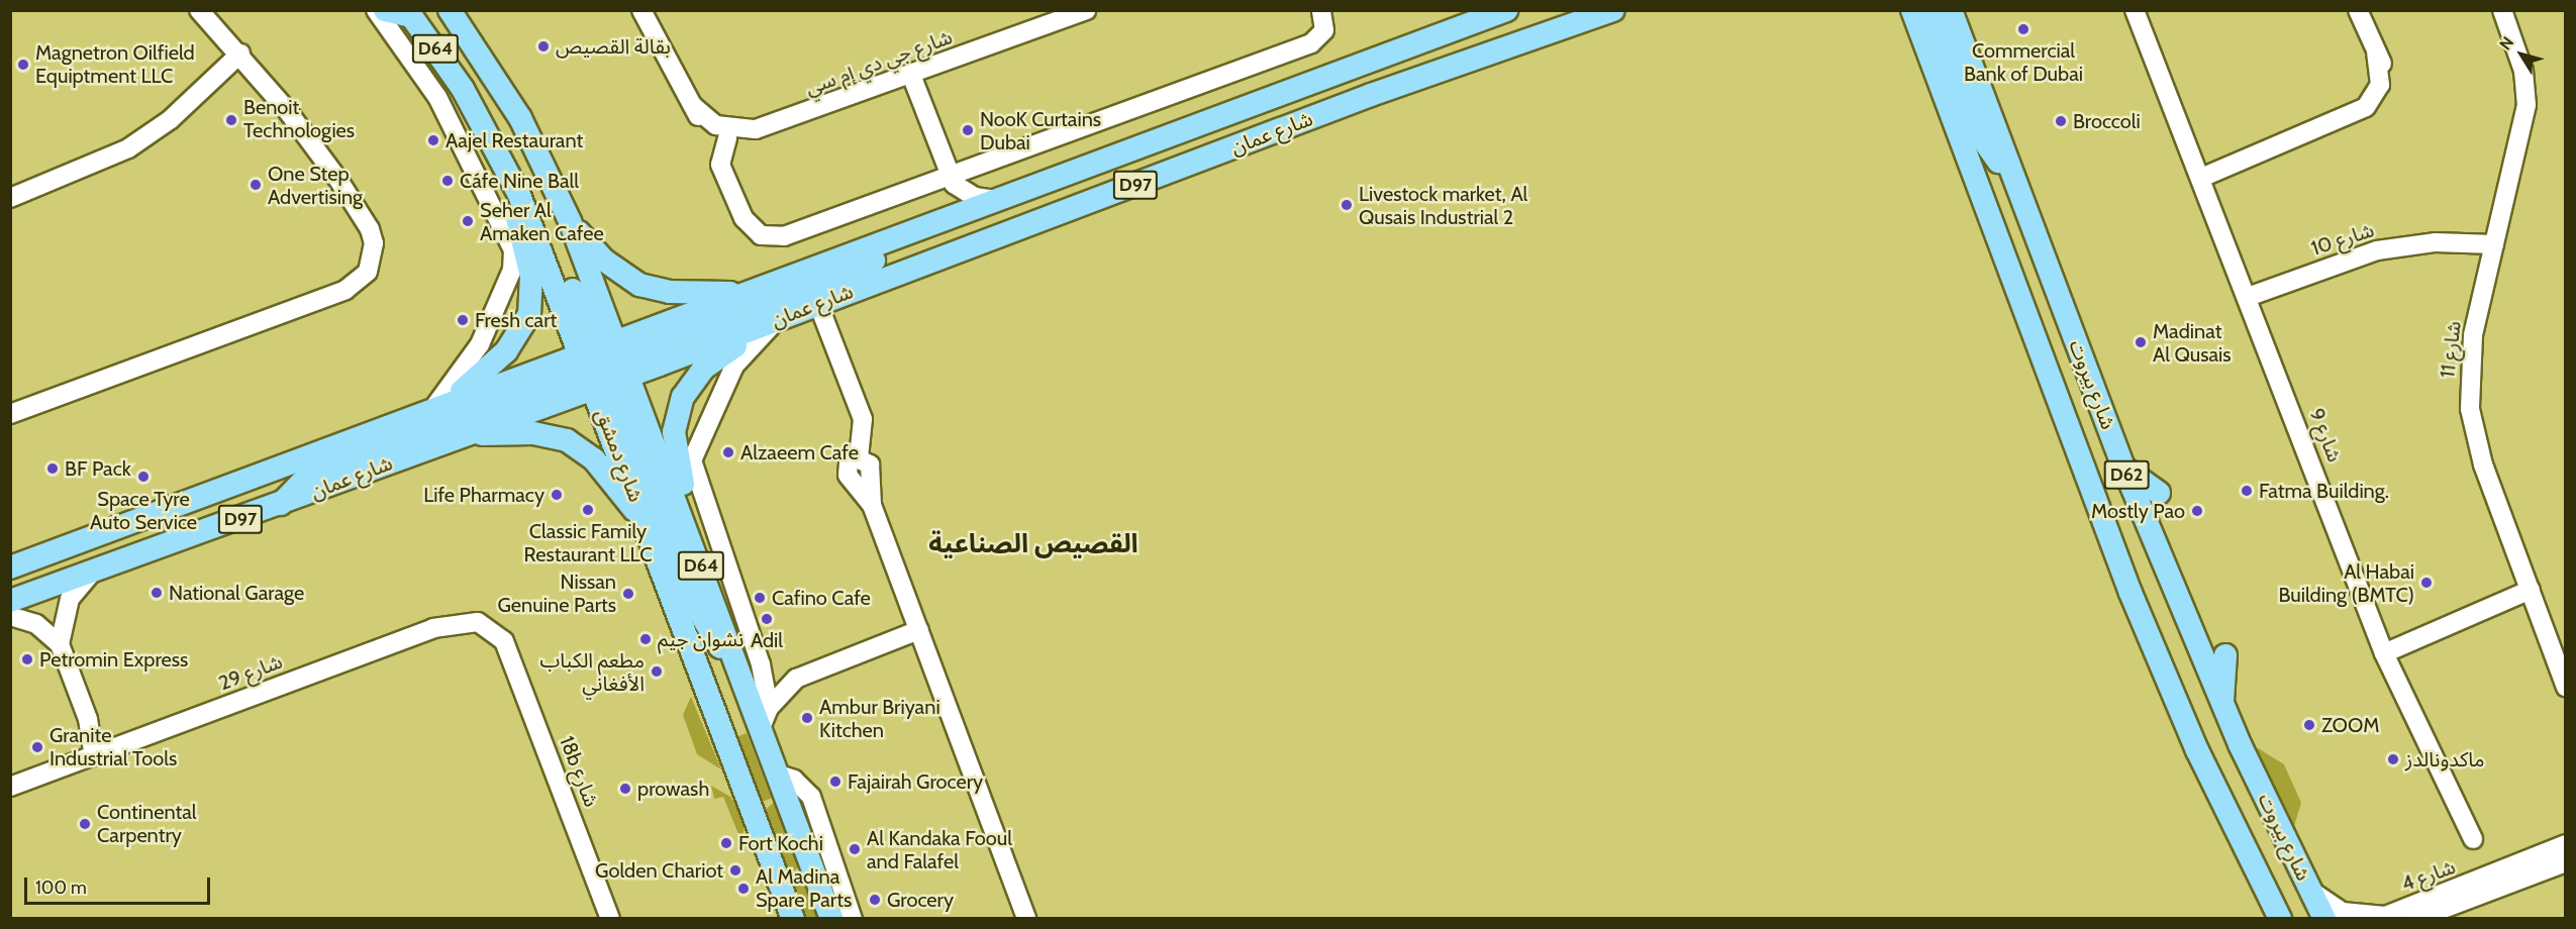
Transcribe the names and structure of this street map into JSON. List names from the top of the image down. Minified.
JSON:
{"streets":{"main road":["D64","شارع عمان","D97","شارع بيروت","شارع دمشق","D62"],"street":["شارع جي دي إم سي","شارع 10","شارع 11","شارع 9","شارع 29","18b شارع","شارع 4"]},"crossings":[["شارع عمان","شارع دمشق"],["شارع 10","شارع 11"],["شارع 10","شارع 9"],["شارع بيروت","شارع 4"],["شارع 29","18b شارع"]],"districts":["القصيص الصناعية"],"places":["Commercial Bank of Dubai","بقالة القصيص","Magnetron Oilfield Equiptment LLC","Benoit Technologies","Broccoli","NooK Curtains Dubai","Aajel Restaurant","Cáfe Nine Ball","One Step Advertising","Livestock market, Al Qusais Industrial 2","Seher Al Amaken Cafee","Fresh cart","Madinat Al Qusais","Alzaeem Cafe","BF Pack","Space Tyre Auto Service","Fatma Building.","Life Pharmacy","Classic Family Restaurant LLC","Mostly Pao","Al Habai Building (BMTC)","National Garage","Nissan Genuine Parts","Cafino Cafe","Adil","نشوان جيم","Petromin Express","مطعم الكباب الأفغاني","Ambur Briyani Kitchen","ZOOM","Granite Industrial Tools","ماكدونالدز","Fajairah Grocery","prowash","Continental Carpentry","Fort Kochi","Al Kandaka Fooul and Falafel","Golden Chariot","Al Madina Spare Parts","Grocery"],"scale_bar":"100 m","north":"top left"}
